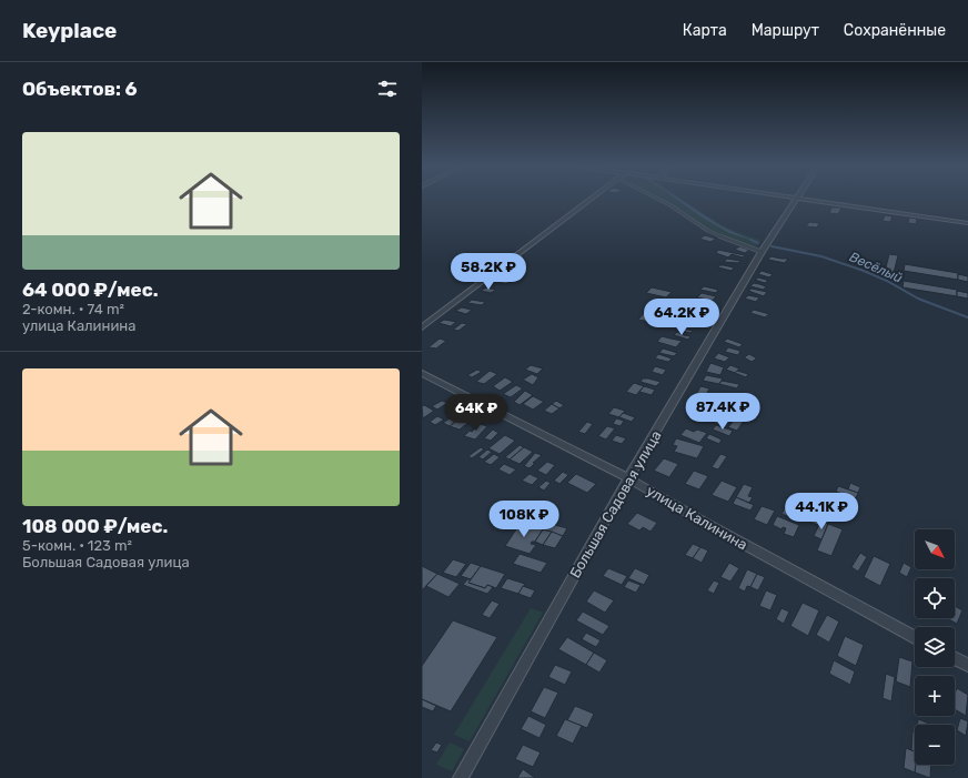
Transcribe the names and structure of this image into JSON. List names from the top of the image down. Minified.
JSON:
{"streets":{"street":["Большая Садовая улица","улица Калинина"]},"crossings":[["Большая Садовая улица","улица Калинина"]],"water":["Весёлый"],"north":"bottom right","page":{"header":"Keyplace","nav":["Карта","Маршрут","Сохранённые"],"heading":"Объектов: 6","list":[{"name":"64 000 ₽/мес.","note":"2-комн. · 74 m² · улица Калинина"},{"name":"108 000 ₽/мес.","note":"5-комн. · 123 m² · Большая Садовая улица"}],"price":["58.2K ₽","64.2K ₽","87.4K ₽","64K ₽","44.1K ₽","108K ₽"],"map_buttons":["+","−"]}}
